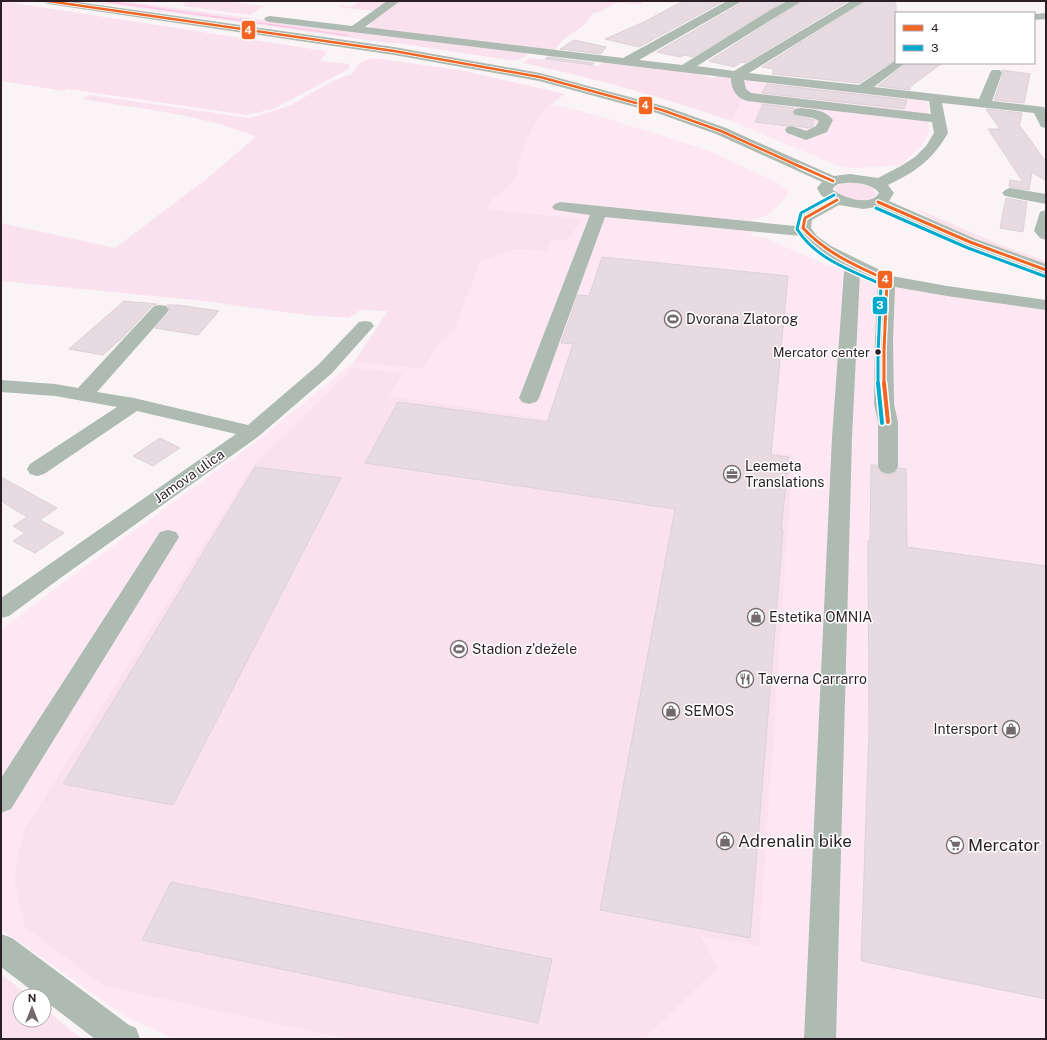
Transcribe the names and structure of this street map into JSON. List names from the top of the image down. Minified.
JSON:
{"streets":{"street":["Jamova ulica"]},"places":{"sports":["Dvorana Zlatorog","Stadion z'dežele"],"other":["Mercator center"],"office":["Leemeta Translations"],"shop":["Estetika OMNIA","SEMOS","Intersport","Adrenalin bike"],"restaurant":["Taverna Carrarro"],"supermarket":["Mercator"]},"lines":["transit line 4","transit line 3"],"legend":["4","3"],"north":"top"}
